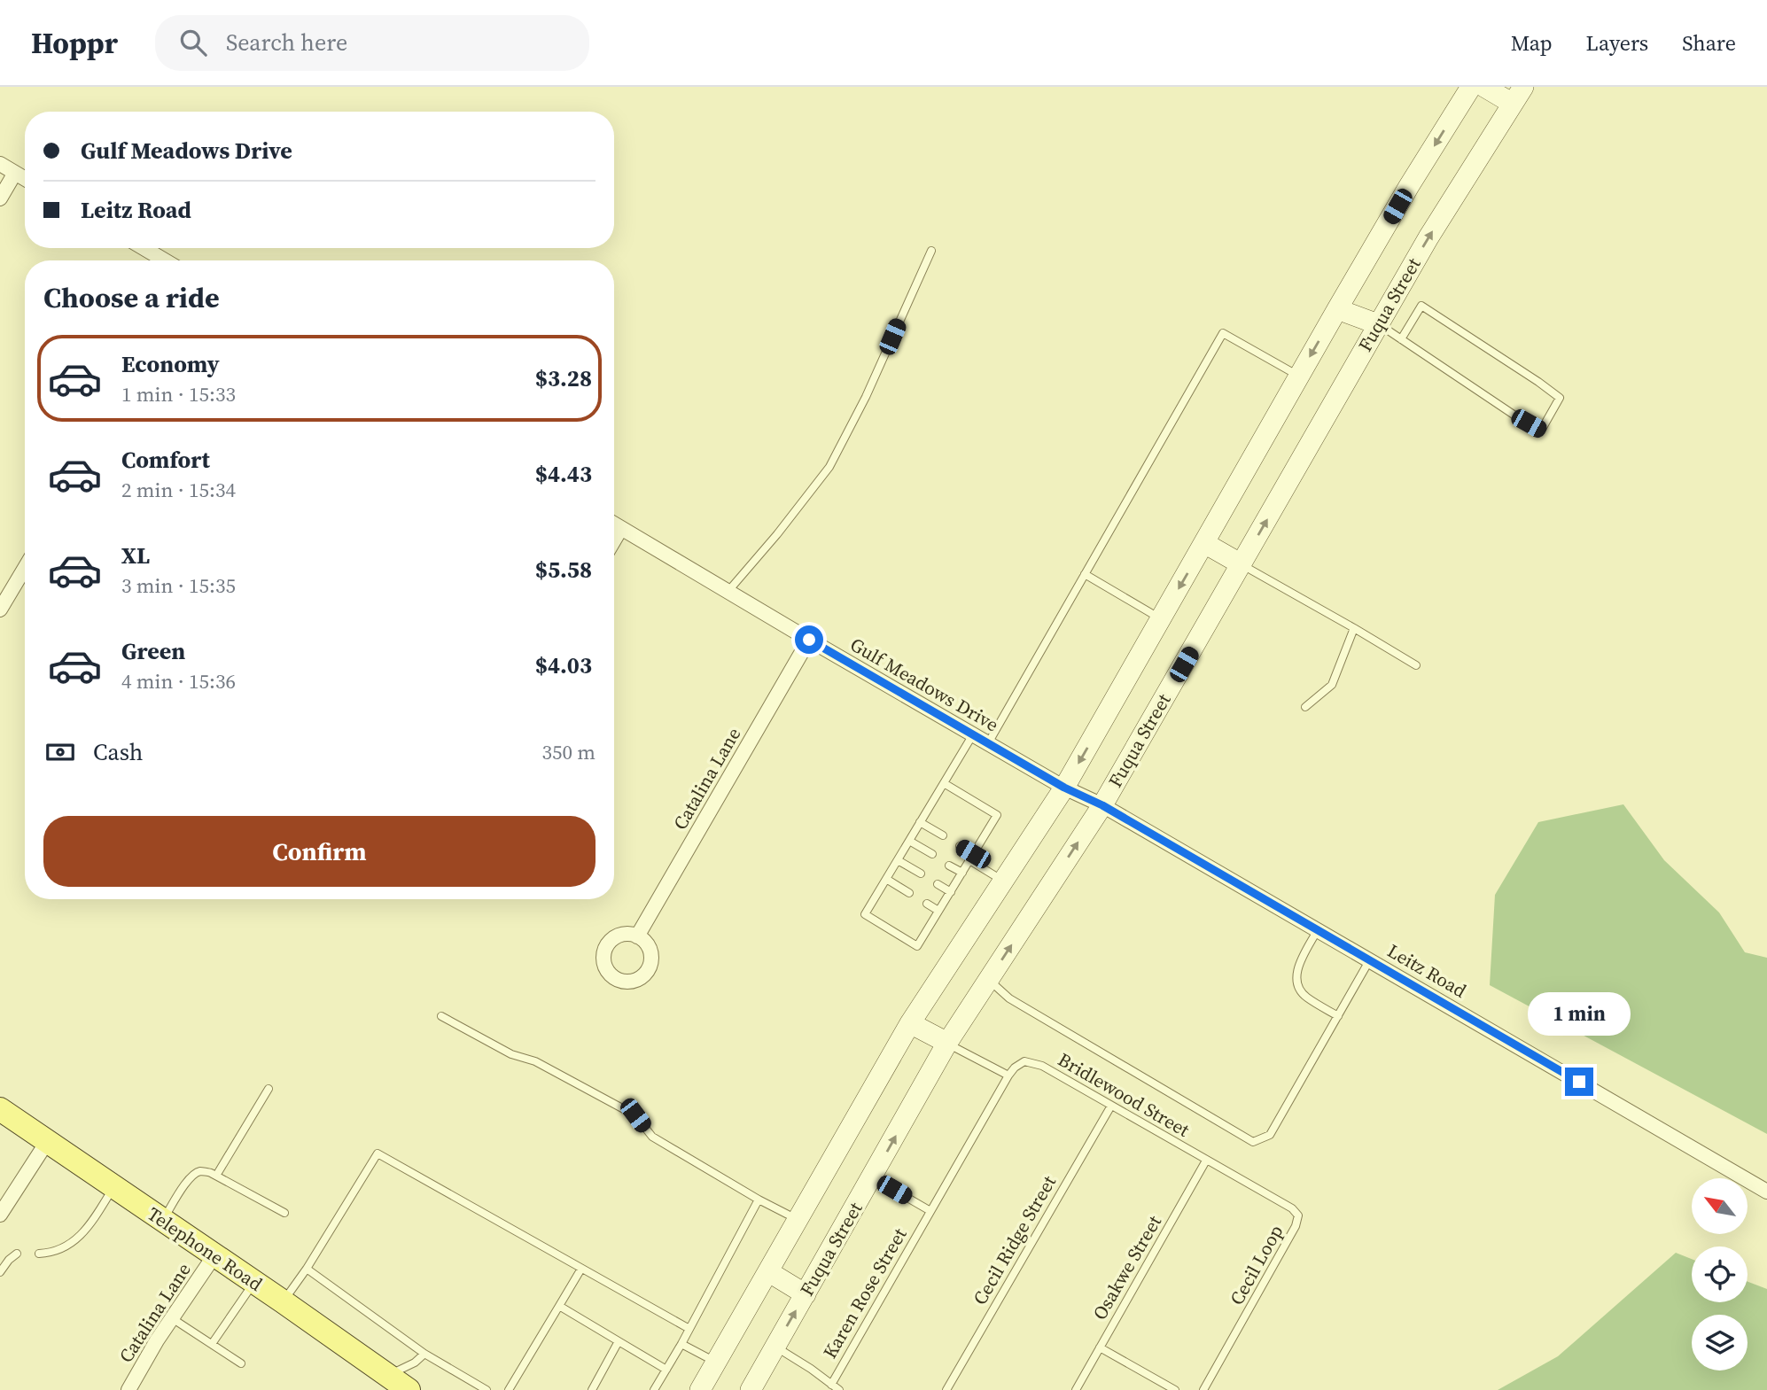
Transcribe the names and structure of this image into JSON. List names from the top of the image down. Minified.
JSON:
{"streets":{"main road":["Fuqua Street","Telephone Road"],"street":["Gulf Meadows Drive","Catalina Lane","Leitz Road"],"lane":["Bridlewood Street","Cecil Ridge Street","Cecil Loop","Osakwe Street","Karen Rose Street"]},"crossings":[["Fuqua Street","Leitz Road"],["Gulf Meadows Drive","Catalina Lane"],["Gulf Meadows Drive","Leitz Road"],["Catalina Lane","Telephone Road"],["Bridlewood Street","Cecil Ridge Street"],["Bridlewood Street","Cecil Loop"],["Bridlewood Street","Osakwe Street"],["Bridlewood Street","Karen Rose Street"],["Cecil Loop","Osakwe Street"]],"north":"top left","page":{"header":"Hoppr","search":"Search here","nav":["Map","Layers","Share"],"banner":["Gulf Meadows Drive","Leitz Road"],"heading":"Choose a ride","list":[{"name":"Economy","note":"1 min · 15:33","value":"$3.28"},{"name":"Comfort","note":"2 min · 15:34","value":"$4.43"},{"name":"XL","note":"3 min · 15:35","value":"$5.58"},{"name":"Green","note":"4 min · 15:36","value":"$4.03"}],"pay":["Cash","350 m"],"buttons":"Confirm","bubble":"1 min"}}
